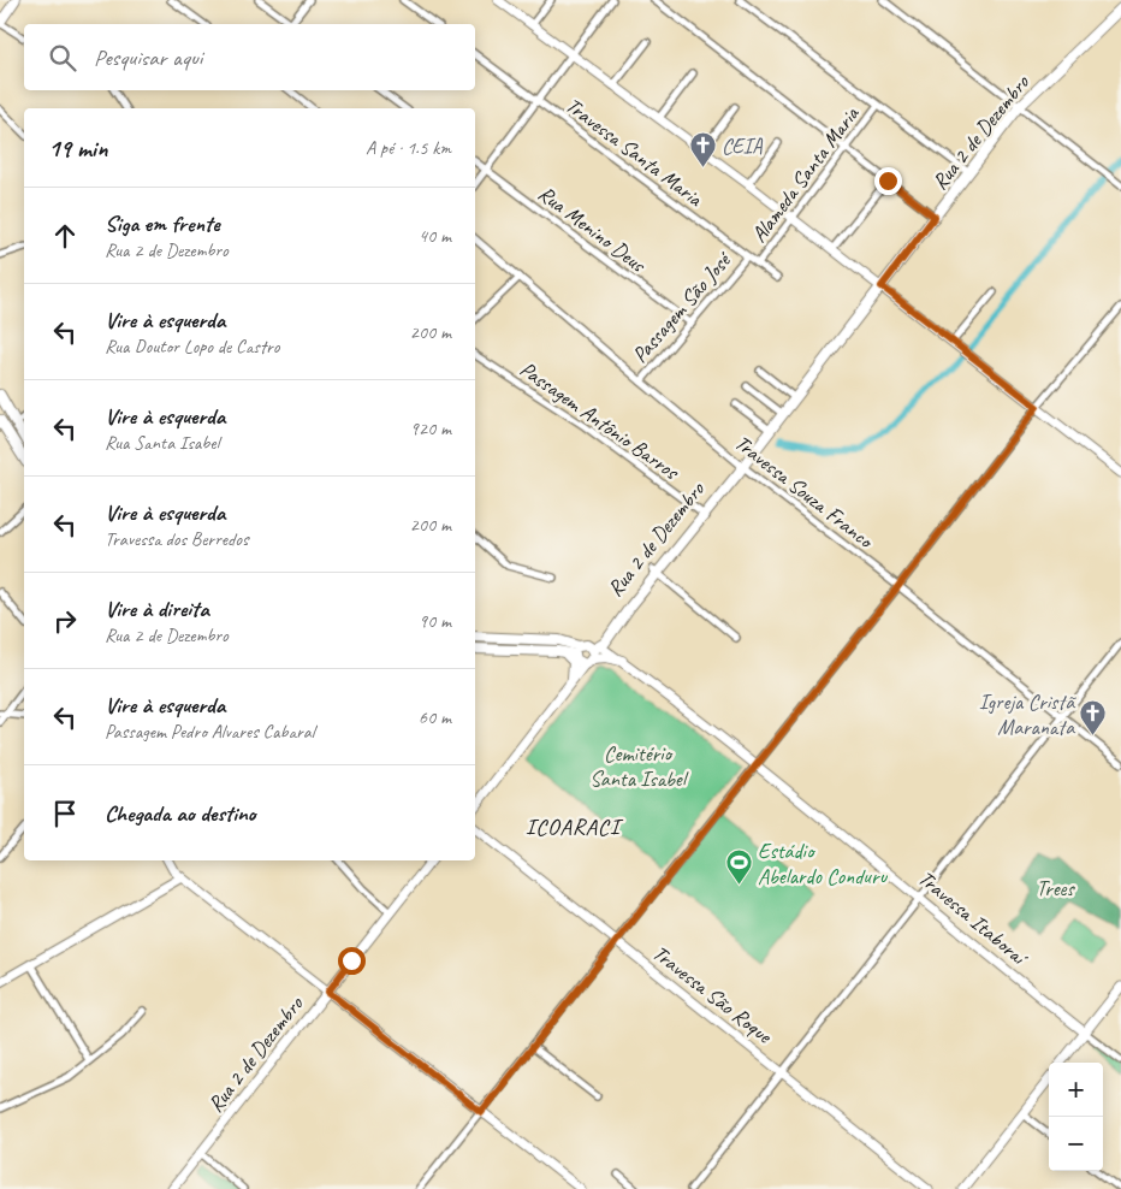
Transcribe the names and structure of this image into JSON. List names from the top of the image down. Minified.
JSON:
{"streets":{"main road":["Rua 2 de Dezembro"],"street":["Travessa Santa Maria","Alameda Santa Maria","Rua Menino Deus","Passagem São José","Passagem Antônio Barros","Travessa Souza Franco","Travessa Itaboraí","Travessa São Roque"]},"crossings":[["Rua 2 de Dezembro","Passagem Antônio Barros"],["Rua 2 de Dezembro","Travessa Souza Franco"],["Rua 2 de Dezembro","Travessa Itaboraí"],["Travessa Santa Maria","Alameda Santa Maria"],["Travessa Santa Maria","Passagem São José"],["Rua Menino Deus","Passagem São José"],["Passagem São José","Travessa Souza Franco"]],"districts":["ICOARACI"],"parks":["Cemitério Santa Isabel","Trees"],"places":{"church":["CEIA","Igreja Cristã Maranata"],"sports":["Estádio Abelardo Conduru"]},"page":{"search":"Pesquisar aqui","heading":["19 min","A pé · 1.5 km"],"list":[["Siga em frente","Rua 2 de Dezembro","40 m"],["Vire à esquerda","Rua Doutor Lopo de Castro","200 m"],["Vire à esquerda","Rua Santa Isabel","920 m"],["Vire à esquerda","Travessa dos Berredos","200 m"],["Vire à direita","Rua 2 de Dezembro","90 m"],["Vire à esquerda","Passagem Pedro Alvares Cabaral","60 m"],"Chegada ao destino"],"map_buttons":["+","−"]}}
